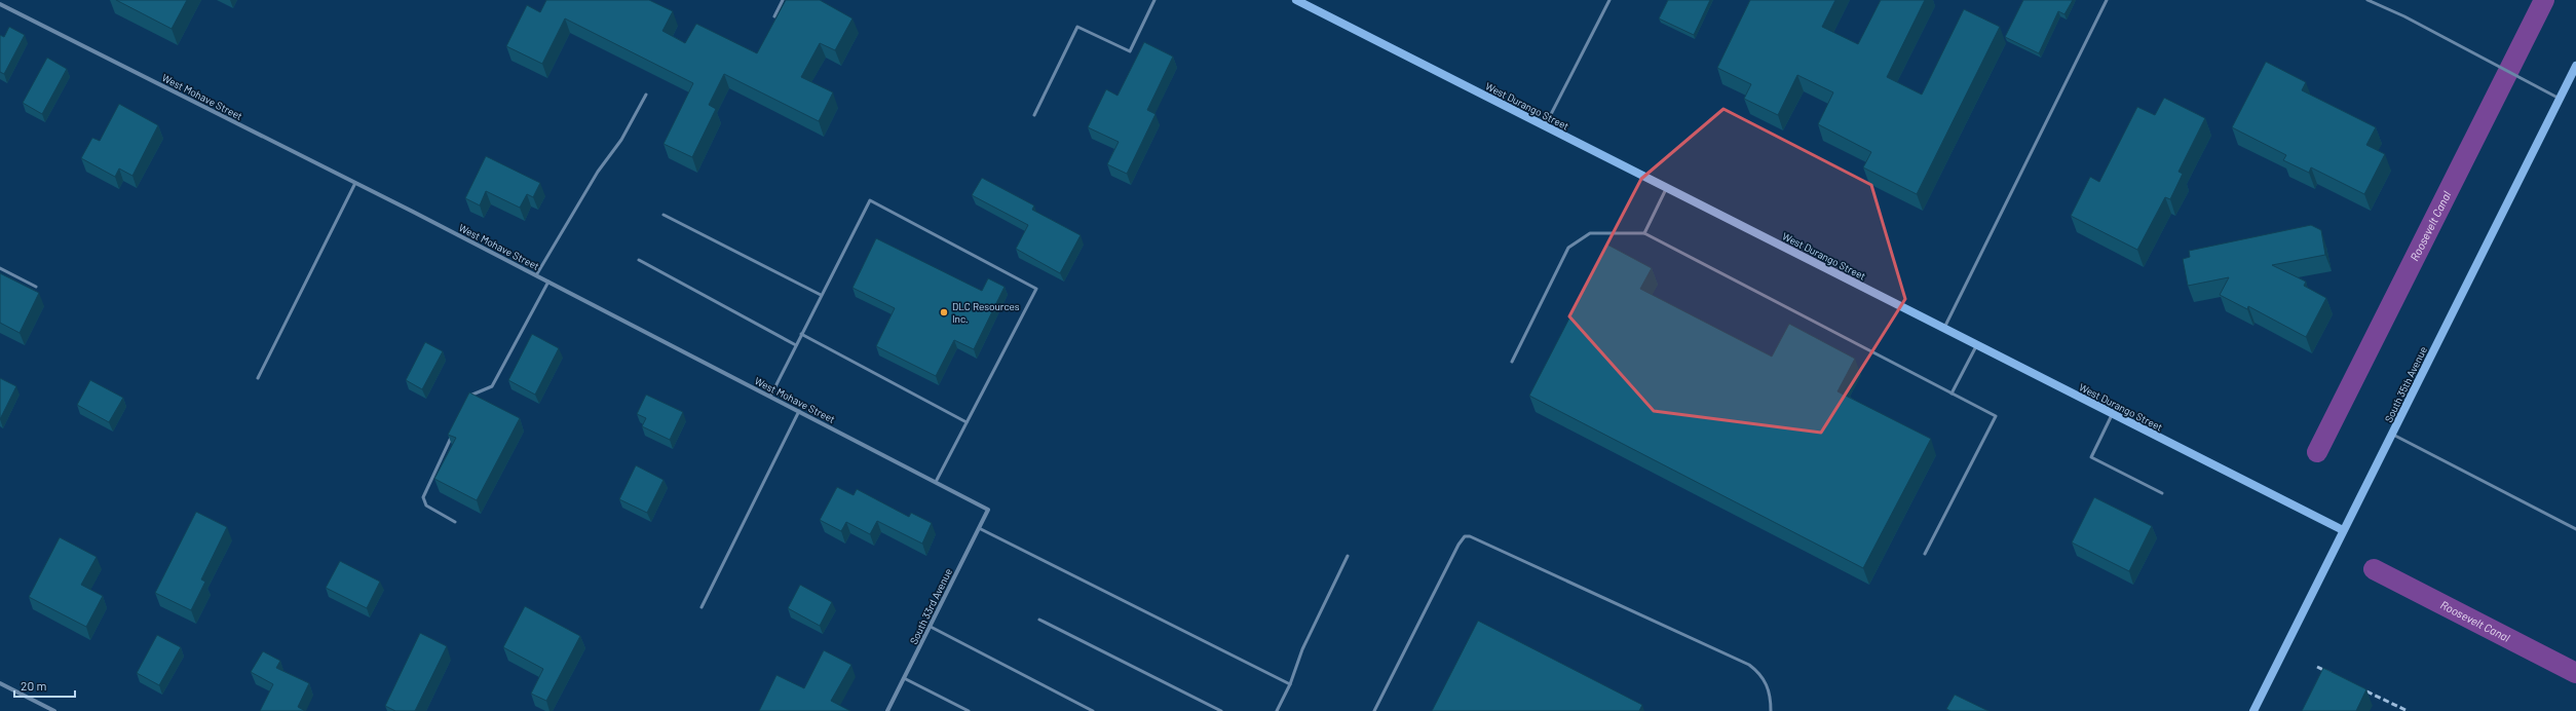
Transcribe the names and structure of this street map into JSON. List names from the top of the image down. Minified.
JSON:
{"streets":{"street":["West Mohave Street","West Durango Street","South 35th Avenue","South 33rd Avenue"]},"crossings":[["West Mohave Street","South 33rd Avenue"],["West Durango Street","South 35th Avenue"]],"water":["Roosevelt Canal"],"places":["DLC Resources Inc."],"scale_bar":"20 m"}
